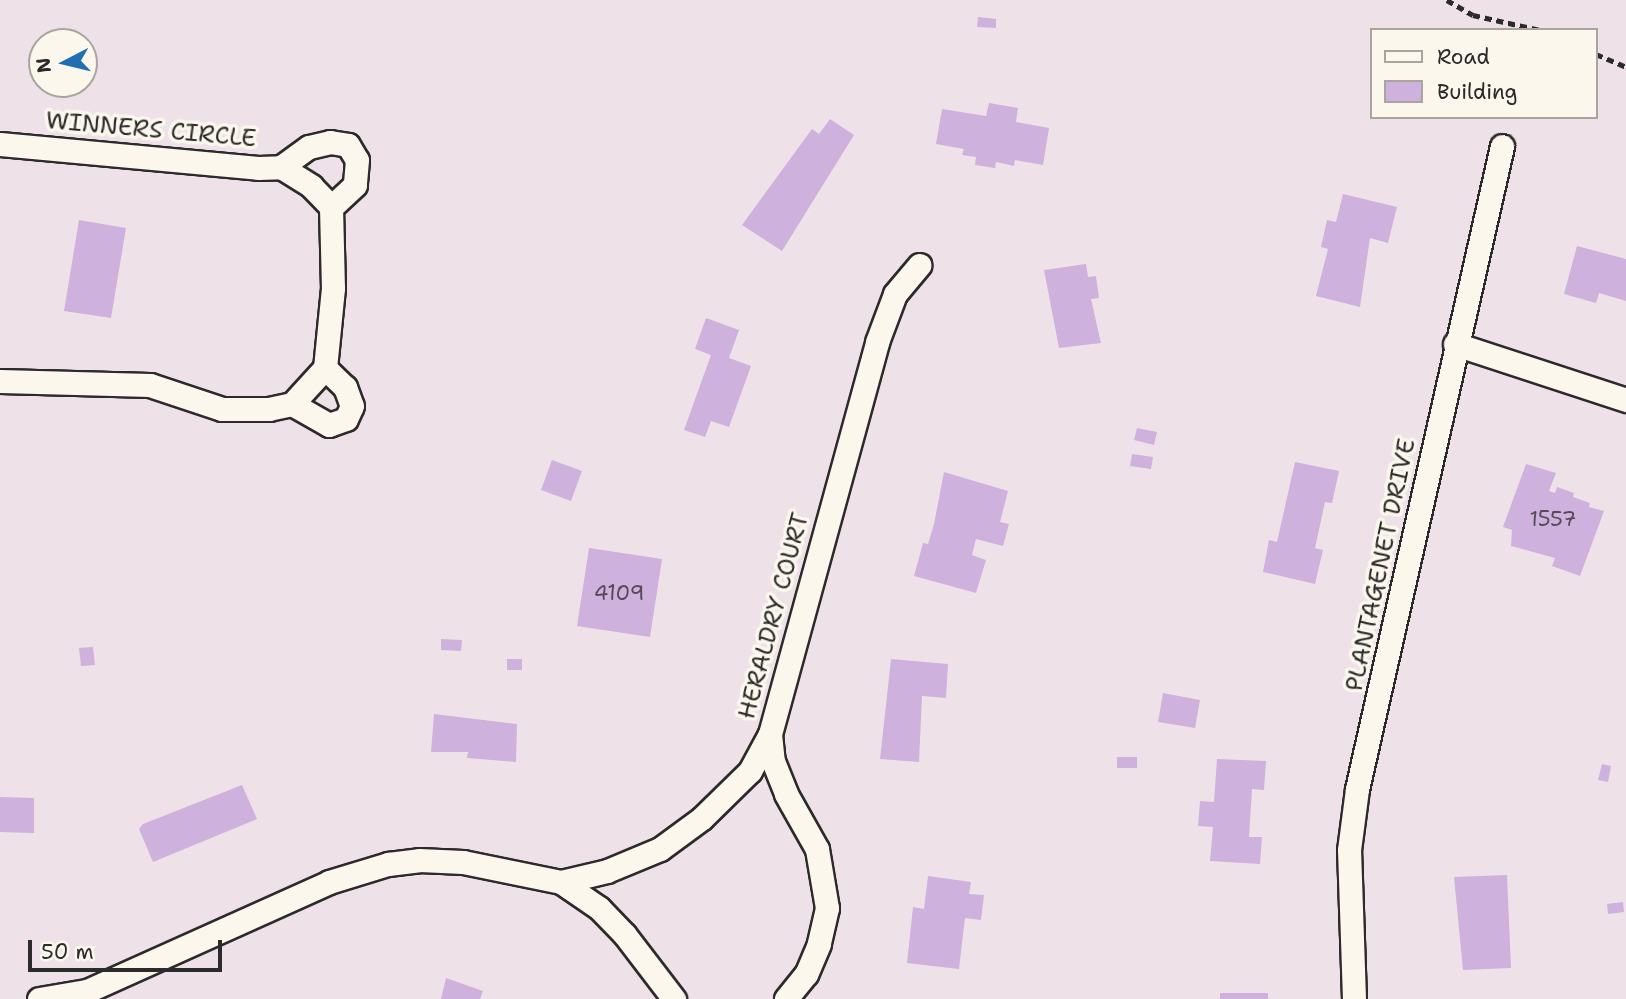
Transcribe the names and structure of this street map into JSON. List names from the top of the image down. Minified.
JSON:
{"streets":{"street":["WINNERS CIRCLE","PLANTAGENET DRIVE","HERALDRY COURT"]},"house_numbers":["1557","4109"],"legend":["Road","Building"],"scale_bar":"50 m","north":"left"}
